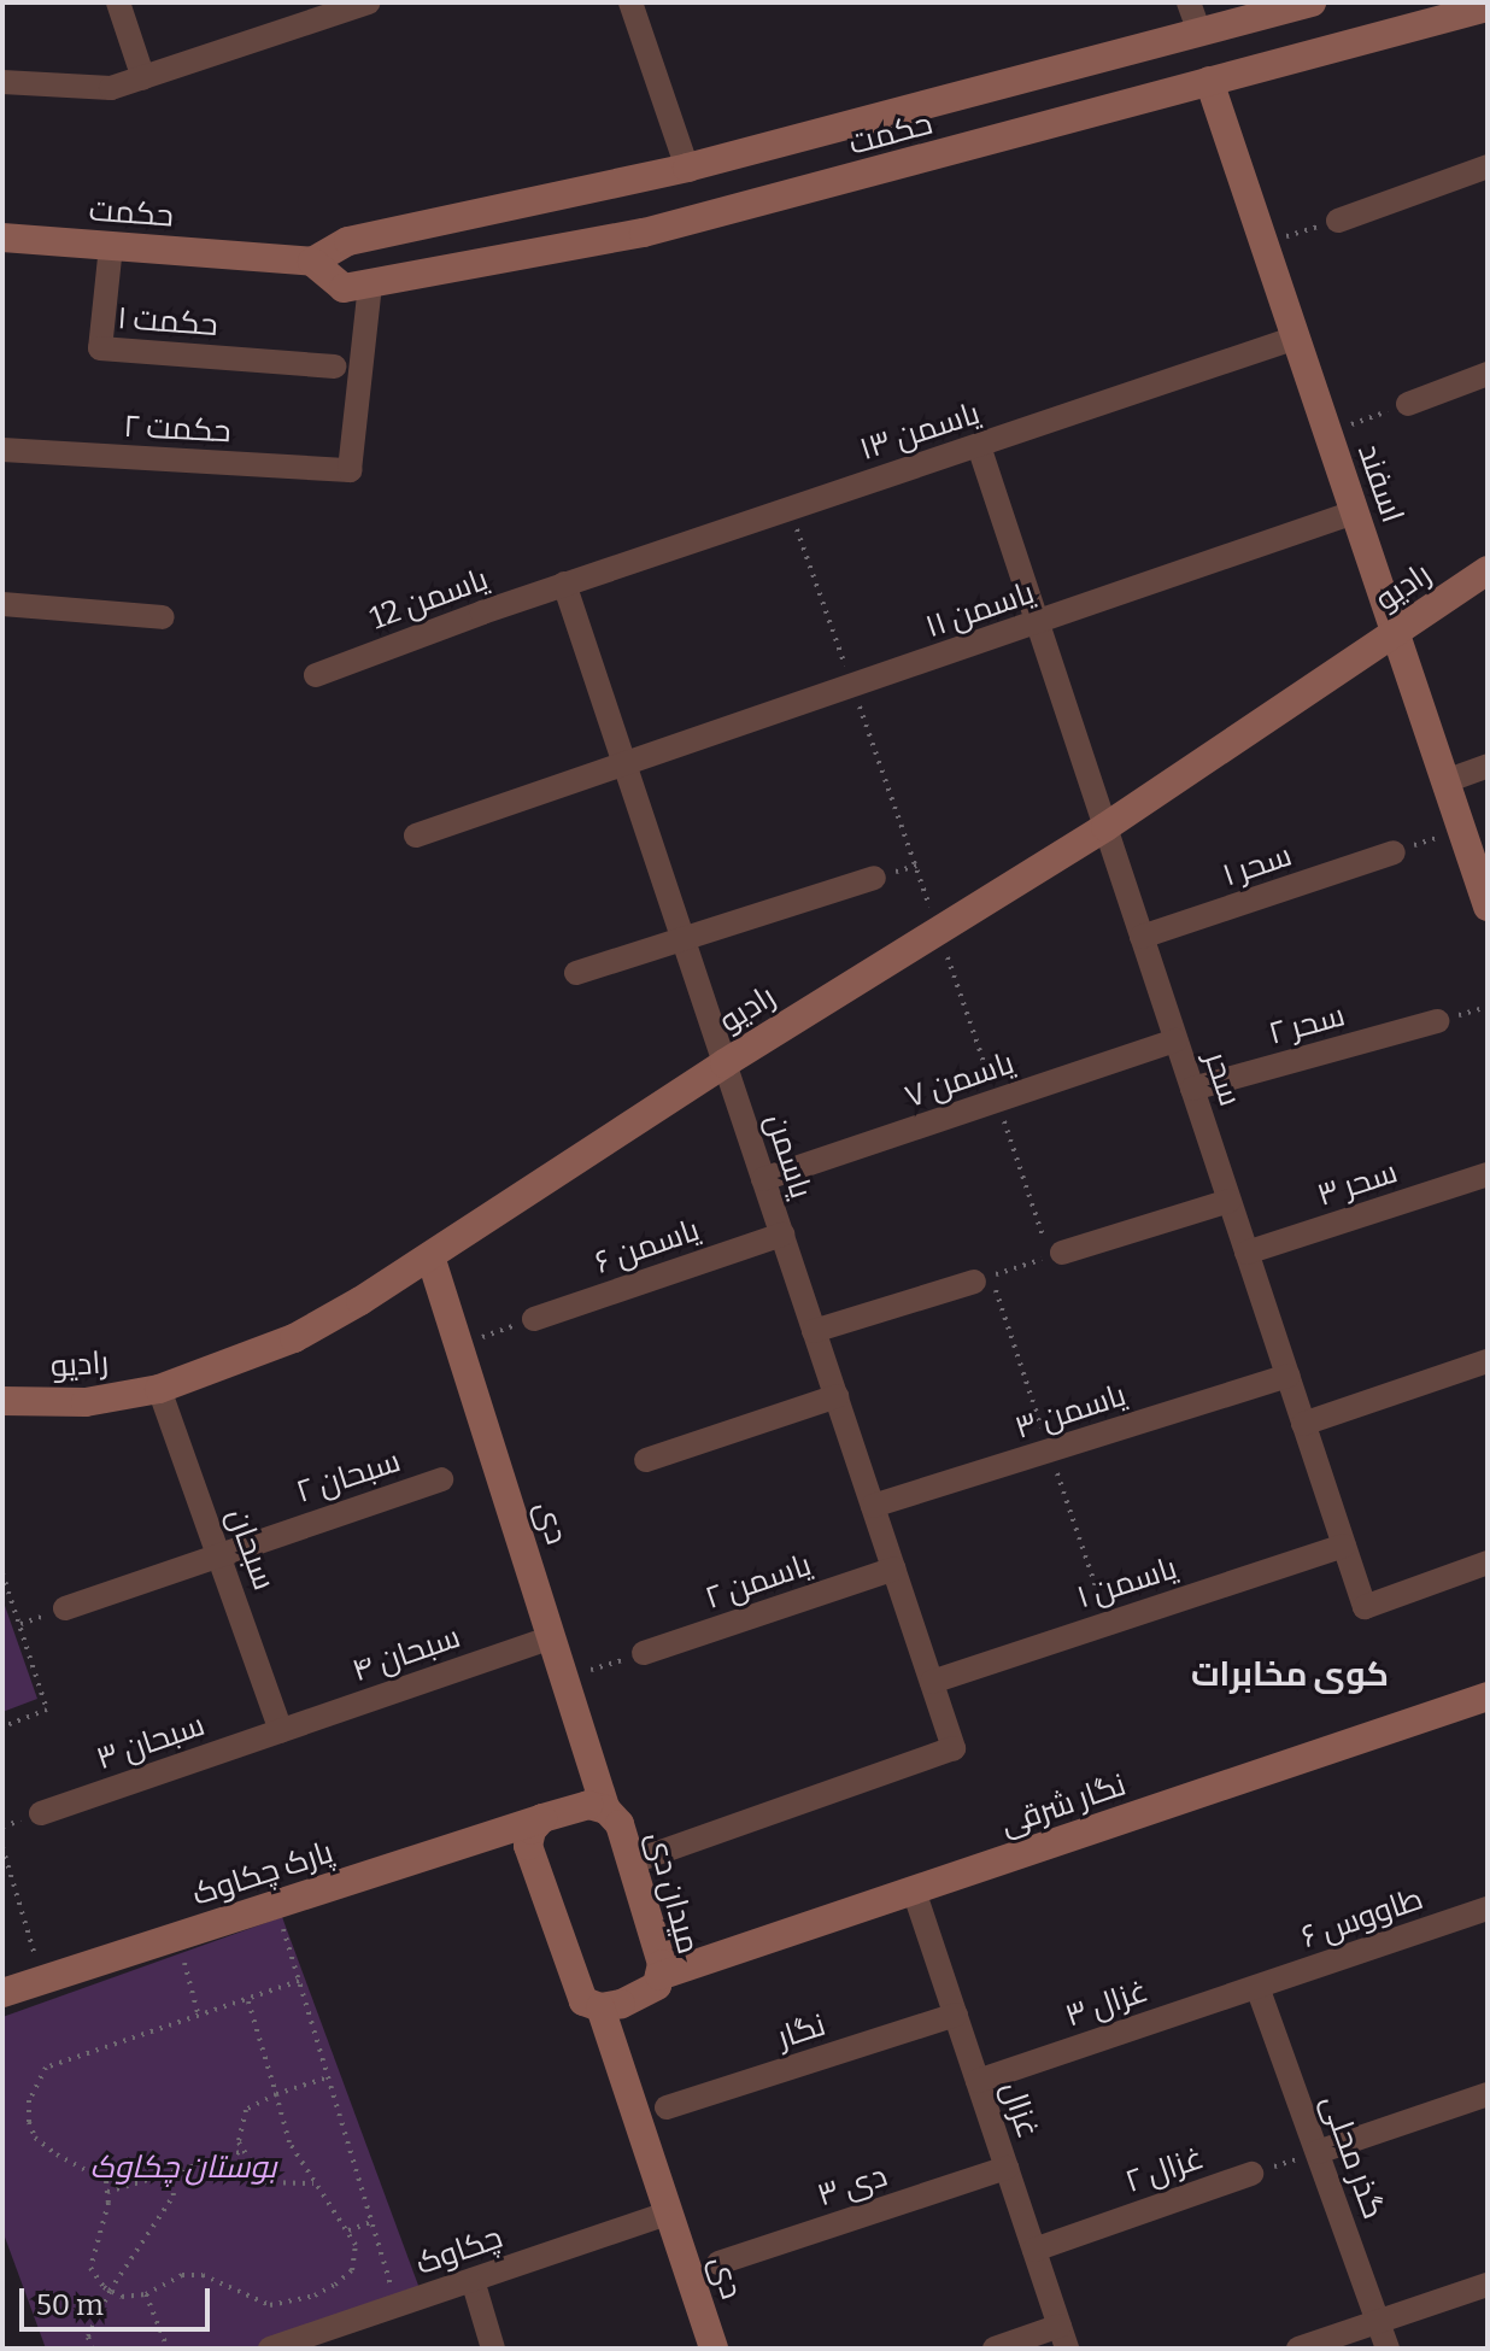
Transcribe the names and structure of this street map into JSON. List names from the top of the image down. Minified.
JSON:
{"streets":{"street":["حکمت","حکمت ۱","حکمت ۲","یاسمن ۱۳","اسفند","رادیو","یاسمن 12","یاسمن ۱۱","سحر ۱","سحر ۲","سحر","یاسمن ۷","یاسمن","سحر ۳","یاسمن ۶","یاسمن ۳","سبحان ۲","دی","سبحان","یاسمن ۲","یاسمن ۱","سبحان ۴","سبحان ۳","نگار شرقی","پارک چکاوک","میدان دی","طاووس ۶","غزال ۳","نگار","غزال","گذر محلی","غزال ۲","دی ۳","چکاوک"]},"crossings":[["حکمت","حکمت ۱"],["حکمت","حکمت ۲"],["حکمت","اسفند"],["یاسمن ۱۳","اسفند"],["یاسمن ۱۳","یاسمن 12"],["یاسمن ۱۳","سحر"],["یاسمن ۱۳","یاسمن"],["اسفند","رادیو"],["اسفند","یاسمن ۱۱"],["رادیو","سحر"],["رادیو","یاسمن"],["رادیو","دی"],["رادیو","سبحان"],["یاسمن 12","یاسمن"],["یاسمن ۱۱","سحر"],["یاسمن ۱۱","یاسمن"],["سحر ۱","سحر"],["سحر ۲","سحر"],["سحر","یاسمن ۷"],["سحر","سحر ۳"],["سحر","یاسمن ۳"],["سحر","یاسمن ۱"],["یاسمن ۷","یاسمن"],["یاسمن","یاسمن ۶"],["یاسمن","یاسمن ۳"],["یاسمن","یاسمن ۲"],["یاسمن","یاسمن ۱"],["یاسمن","میدان دی"],["سبحان ۲","سبحان"],["دی","سبحان ۴"],["دی","میدان دی"],["دی","چکاوک"],["سبحان","سبحان ۴"],["سبحان","سبحان ۳"],["سبحان ۴","سبحان ۳"],["نگار شرقی","میدان دی"],["نگار شرقی","غزال"],["پارک چکاوک","میدان دی"],["طاووس ۶","غزال ۳"],["طاووس ۶","گذر محلی"],["غزال ۳","غزال"],["غزال ۳","گذر محلی"],["نگار","غزال"],["غزال","غزال ۲"],["غزال","دی ۳"],["گذر محلی","غزال ۲"]],"districts":["کوی مخابرات"],"parks":["بوستان چکاوک"],"scale_bar":"50 m"}
